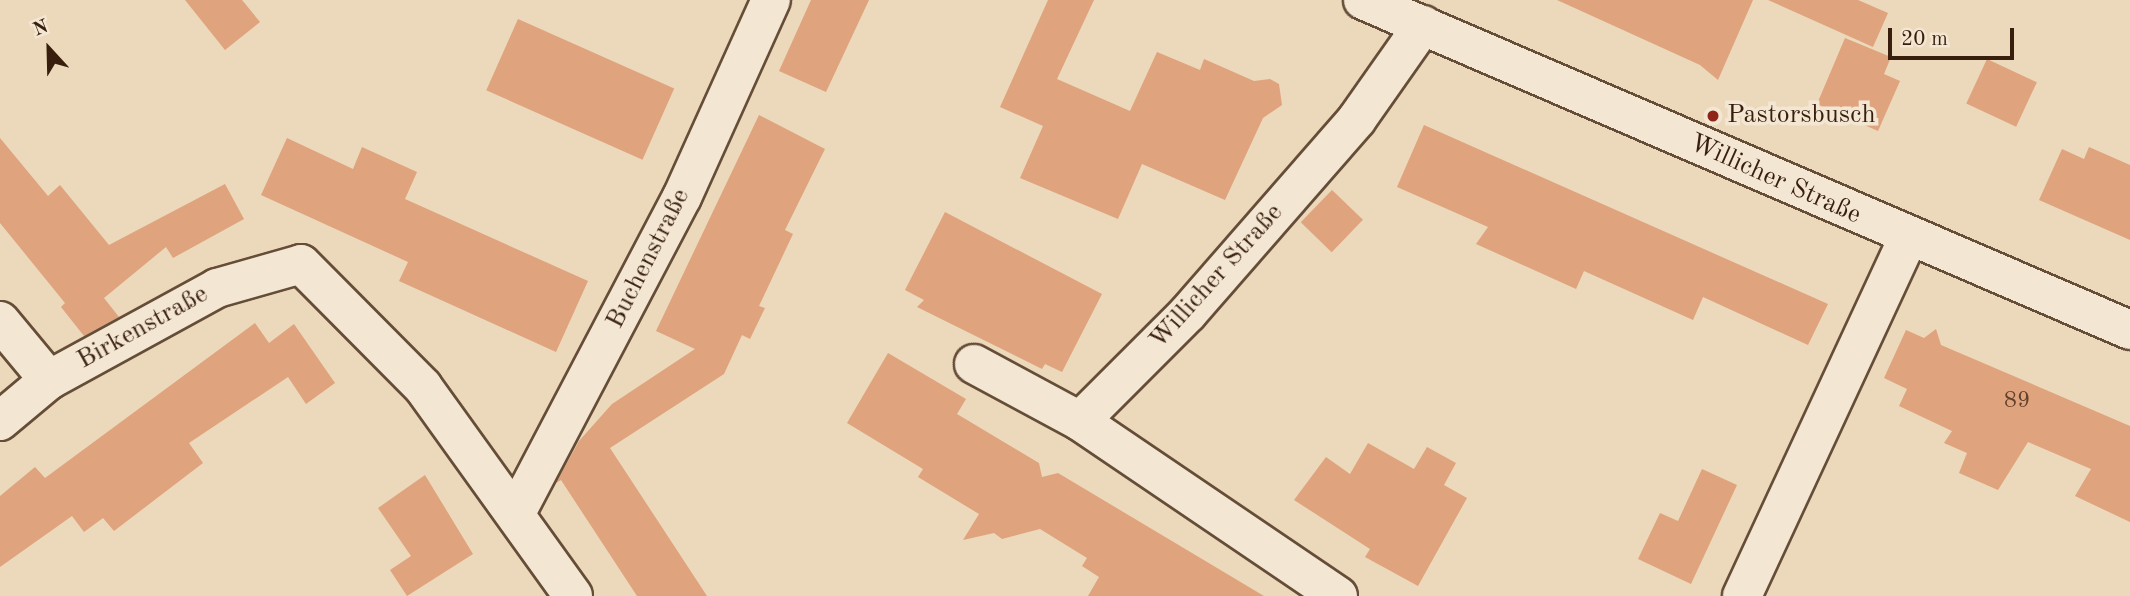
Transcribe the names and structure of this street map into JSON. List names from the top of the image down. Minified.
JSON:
{"streets":{"street":["Willicher Straße","Buchenstraße","Birkenstraße"]},"crossings":[["Buchenstraße","Birkenstraße"]],"places":["Pastorsbusch"],"house_numbers":["89"],"scale_bar":"20 m","north":"top"}
